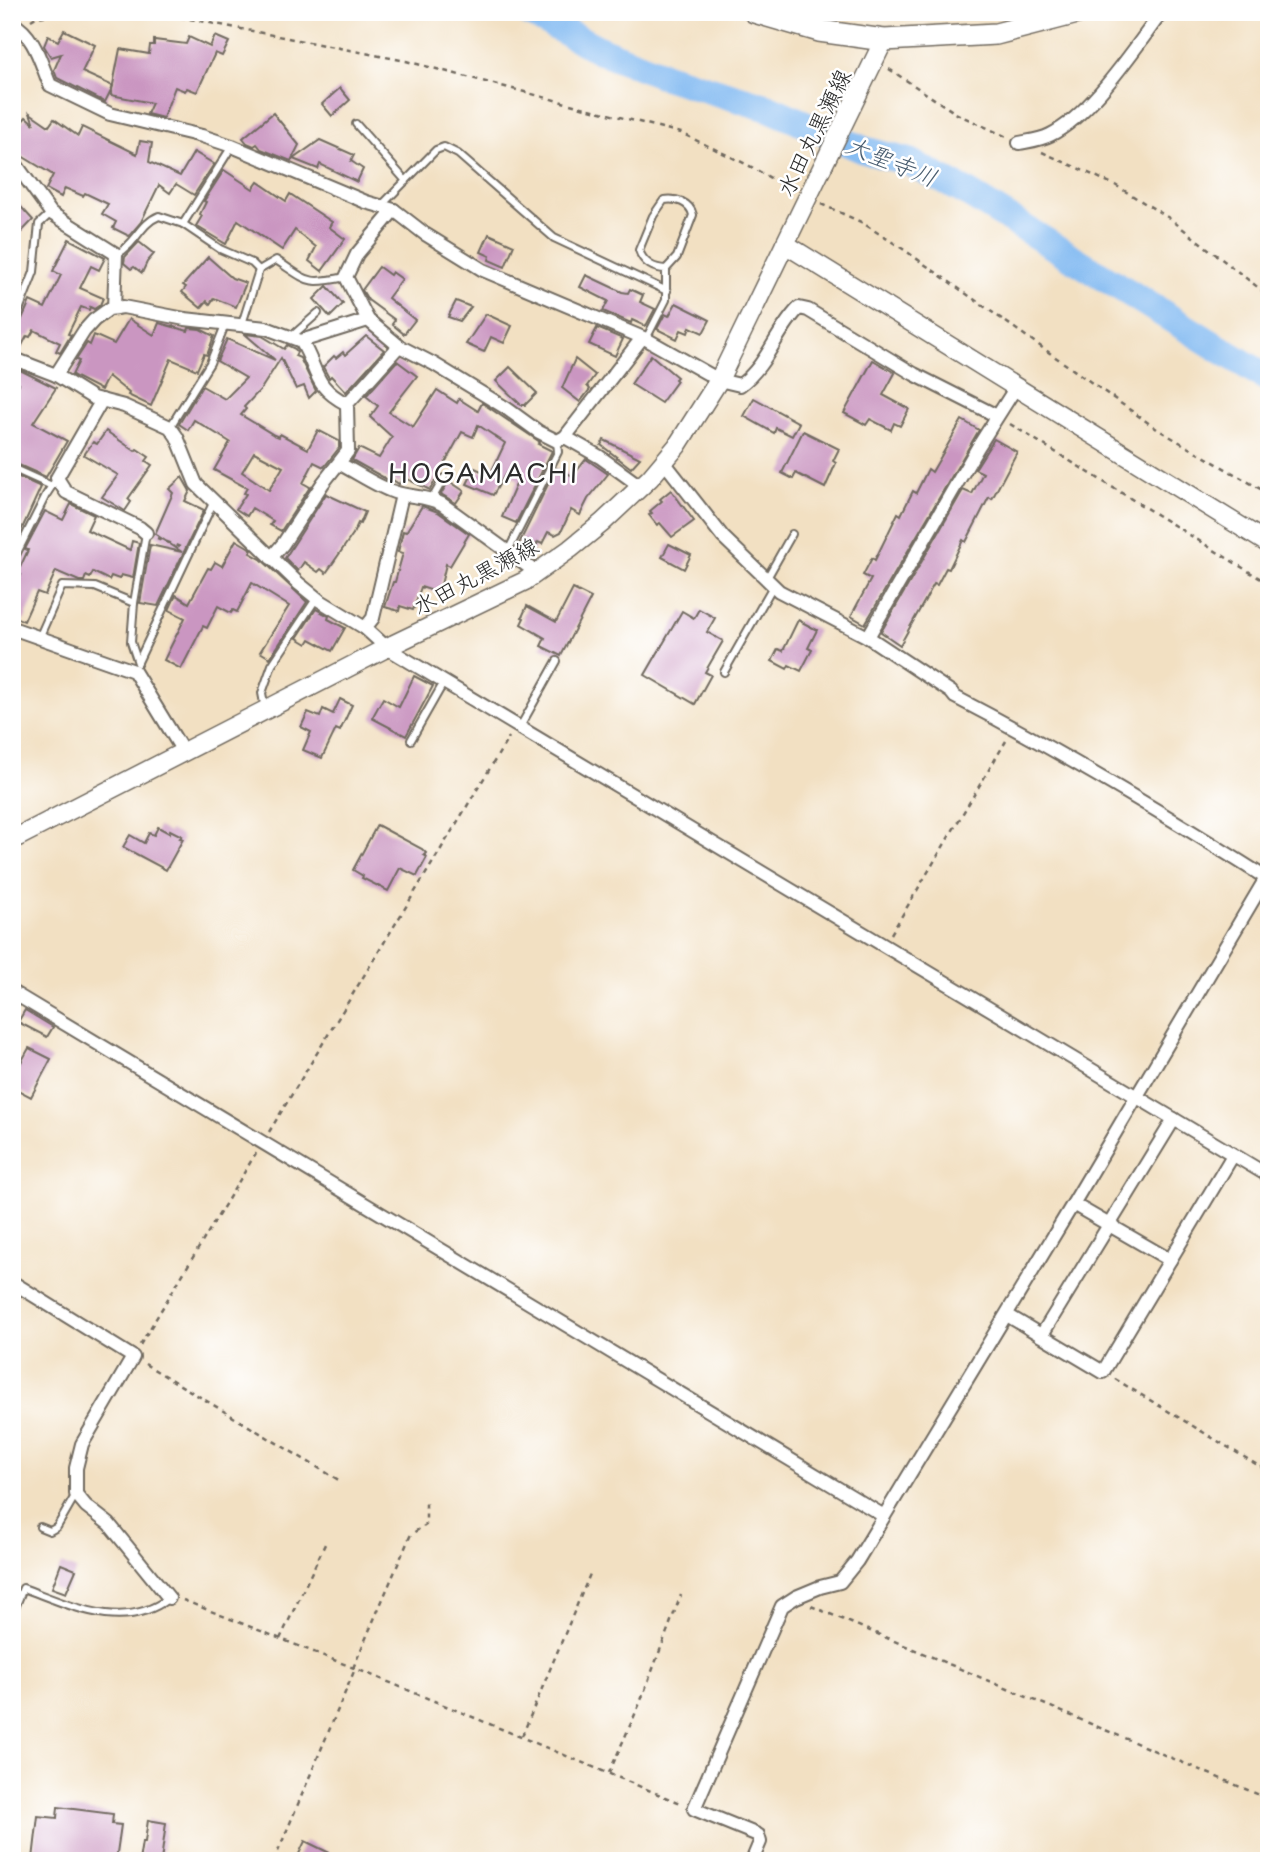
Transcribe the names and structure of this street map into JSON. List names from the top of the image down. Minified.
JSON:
{"streets":{"main road":["水田丸黒瀬線"]},"districts":["HOGAMACHI"],"water":["大聖寺川"]}
